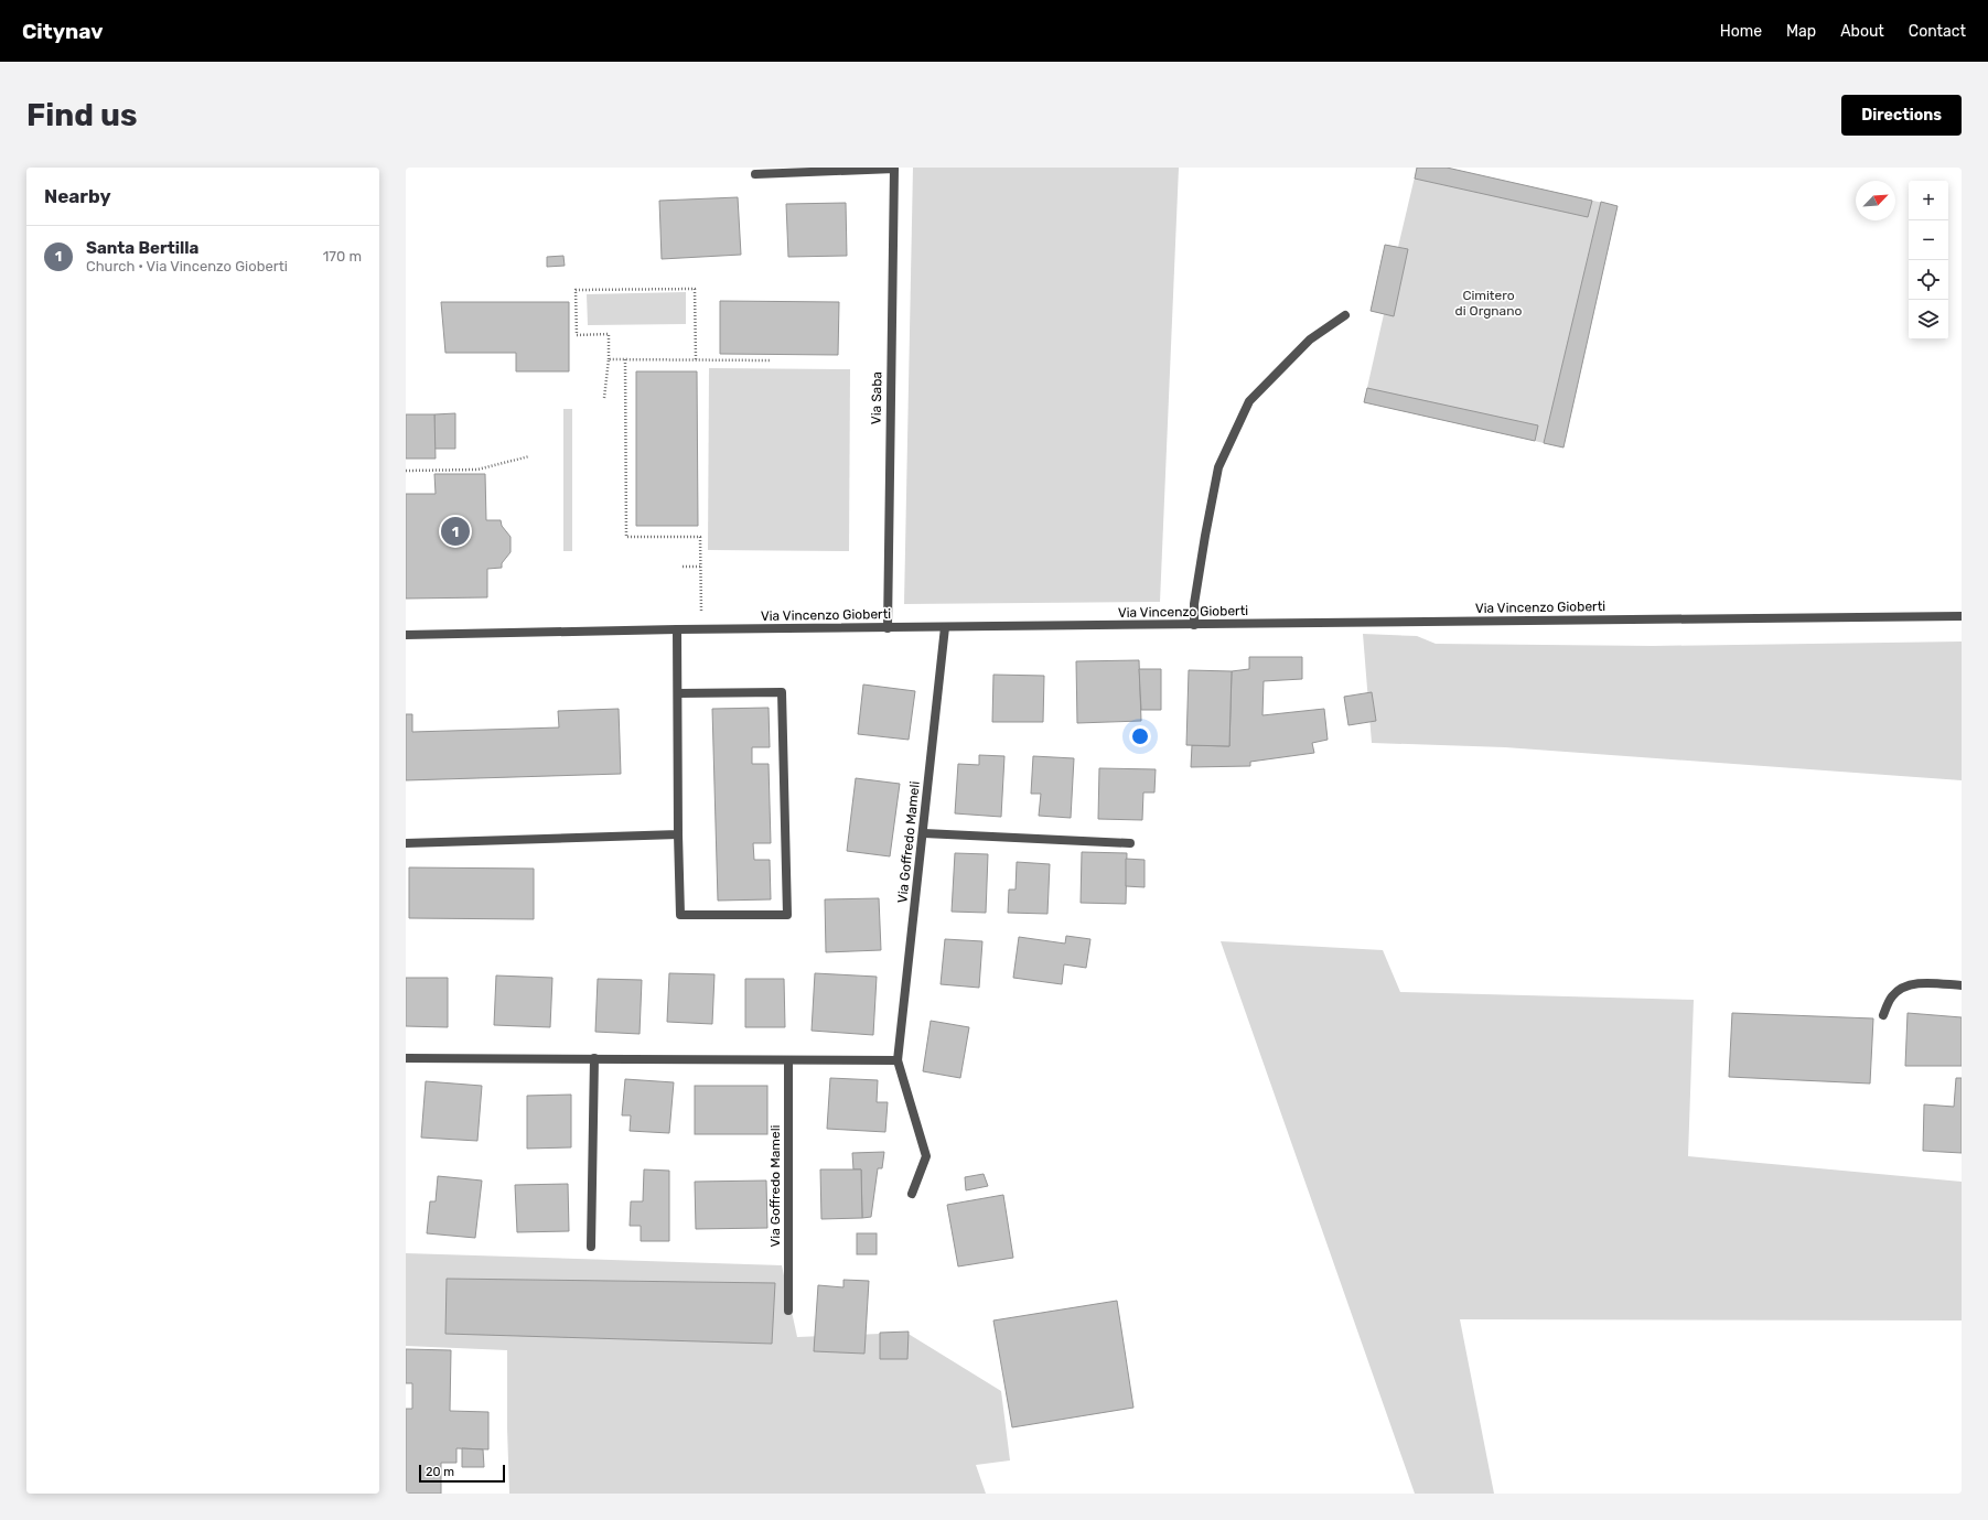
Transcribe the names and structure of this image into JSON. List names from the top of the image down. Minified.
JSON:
{"streets":{"street":["Via Saba","Via Vincenzo Gioberti","Via Goffredo Mameli"]},"crossings":[["Via Saba","Via Vincenzo Gioberti"],["Via Vincenzo Gioberti","Via Goffredo Mameli"]],"parks":["Cimitero di Orgnano"],"scale_bar":"20 m","north":"top right","page":{"header":"Citynav","nav":["Home","Map","About","Contact"],"buttons":"Directions","title":"Find us","heading":"Nearby","map_buttons":["+","−"],"list":[{"mark":"1","name":"Santa Bertilla","note":"Church · Via Vincenzo Gioberti","value":"170 m"}],"pins":"1","scale":"20 m"}}
